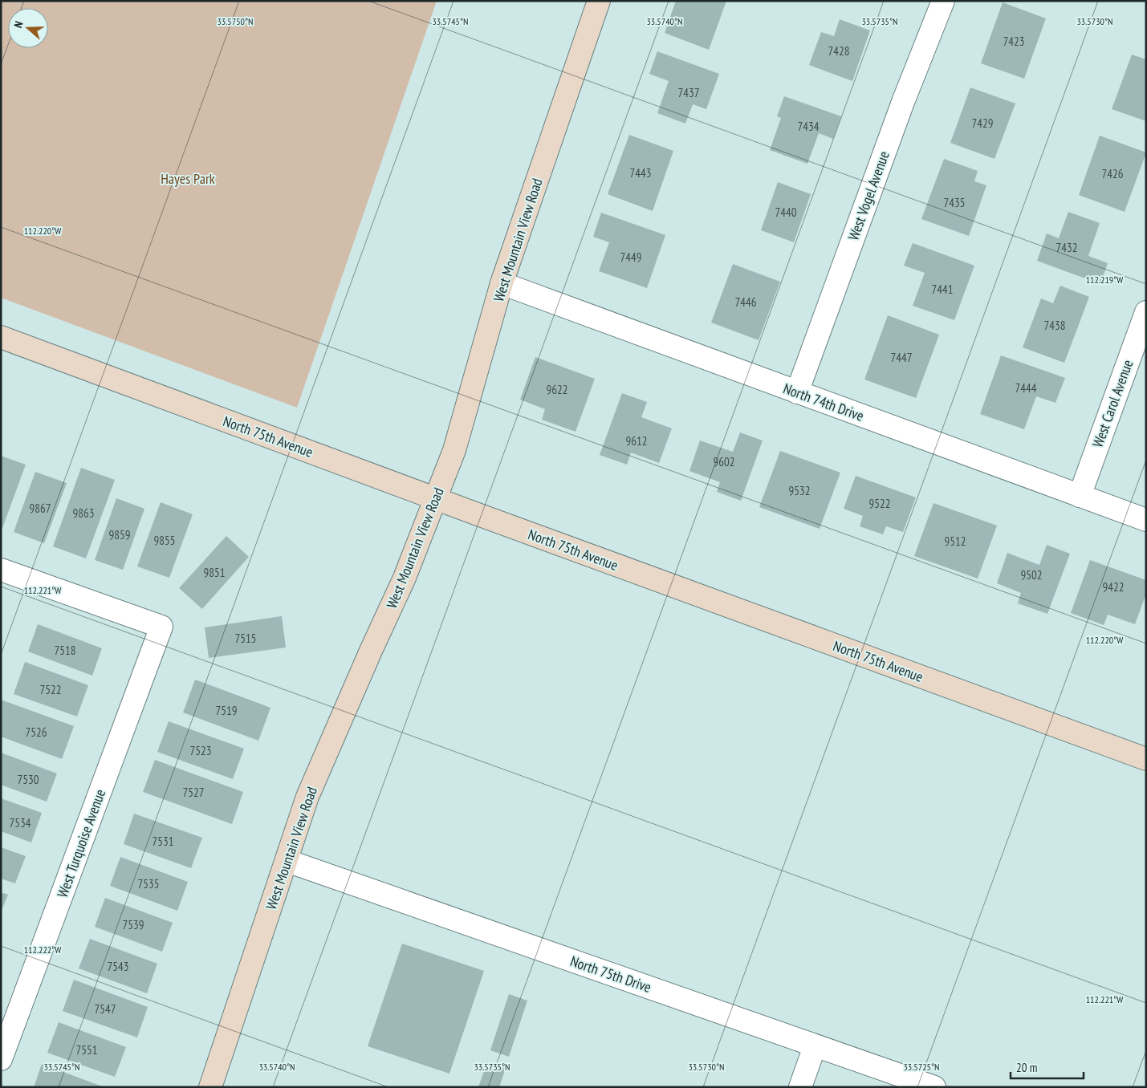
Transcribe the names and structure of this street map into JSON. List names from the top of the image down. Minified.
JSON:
{"streets":{"main road":["West Mountain View Road","North 75th Avenue"],"street":["West Vogel Avenue","North 74th Drive","West Carol Avenue","West Turquoise Avenue","North 75th Drive"]},"crossings":[["West Vogel Avenue","North 74th Drive"],["West Mountain View Road","North 74th Drive"],["West Mountain View Road","North 75th Avenue"],["West Mountain View Road","North 75th Drive"],["North 74th Drive","West Carol Avenue"]],"parks":["Hayes Park"],"house_numbers":["7423","7428","7437","7429","7434","7443","7426","7435","7440","7432","7449","7441","7446","7438","7447","7444","9622","9612","9602","9532","9522","9867","9863","9859","9855","9512","9851","9502","9422","7515","7518","7522","7519","7526","7523","7530","7527","7534","7531","7535","7539","7543","7547","7551"],"scale_bar":"20 m","north":"left","coordinates":["33.5745°N","33.5735°N","33.5730°N","33.5750°N","33.5740°N","112.220°W","112.219°W","112.221°W","112.222°W","33.5725°N"]}
